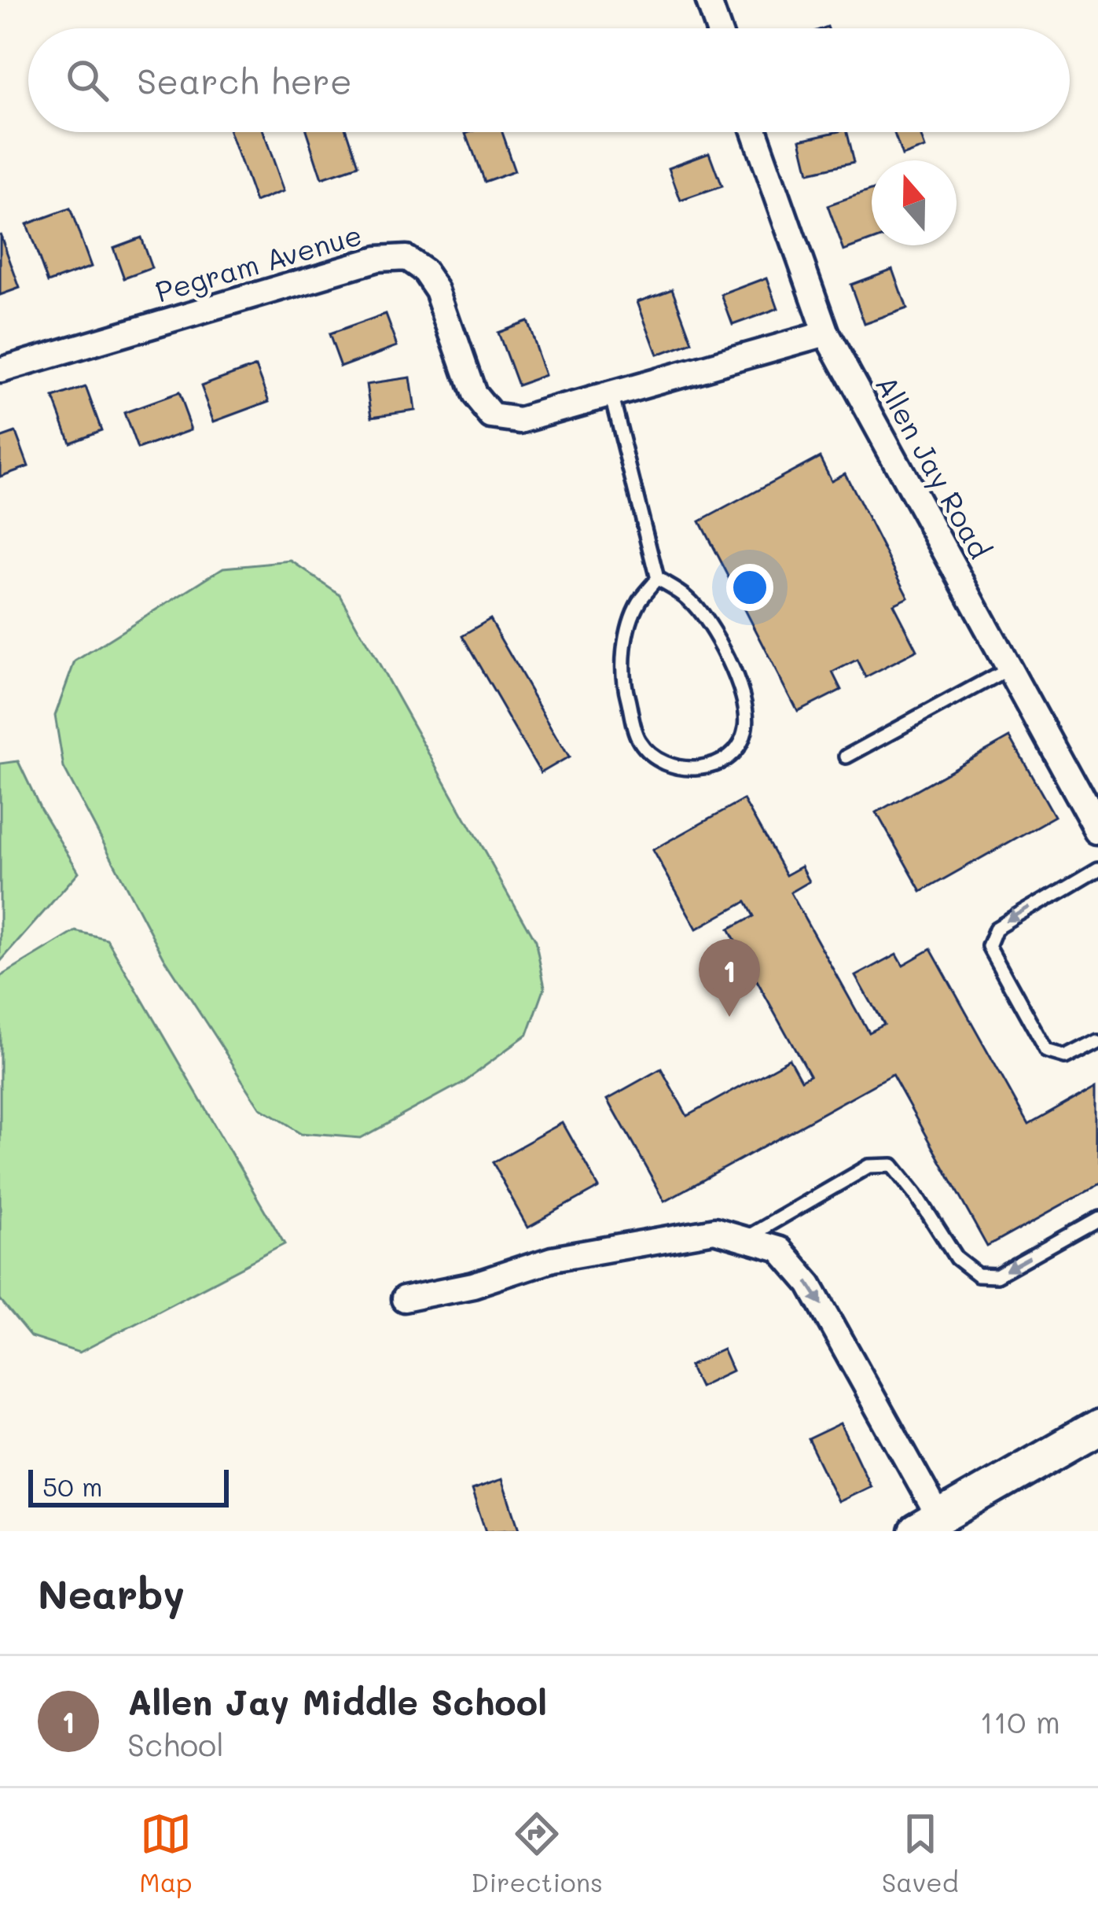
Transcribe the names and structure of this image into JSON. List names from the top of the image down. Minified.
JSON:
{"streets":{"street":["Pegram Avenue","Allen Jay Road"]},"crossings":[["Pegram Avenue","Allen Jay Road"]],"scale_bar":"50 m","north":"top","page":{"search":"Search here","pins":"1","scale":"50 m","heading":"Nearby","list":[{"mark":"1","name":"Allen Jay Middle School","note":"School","value":"110 m"}],"nav":["Map","Directions","Saved"]}}
